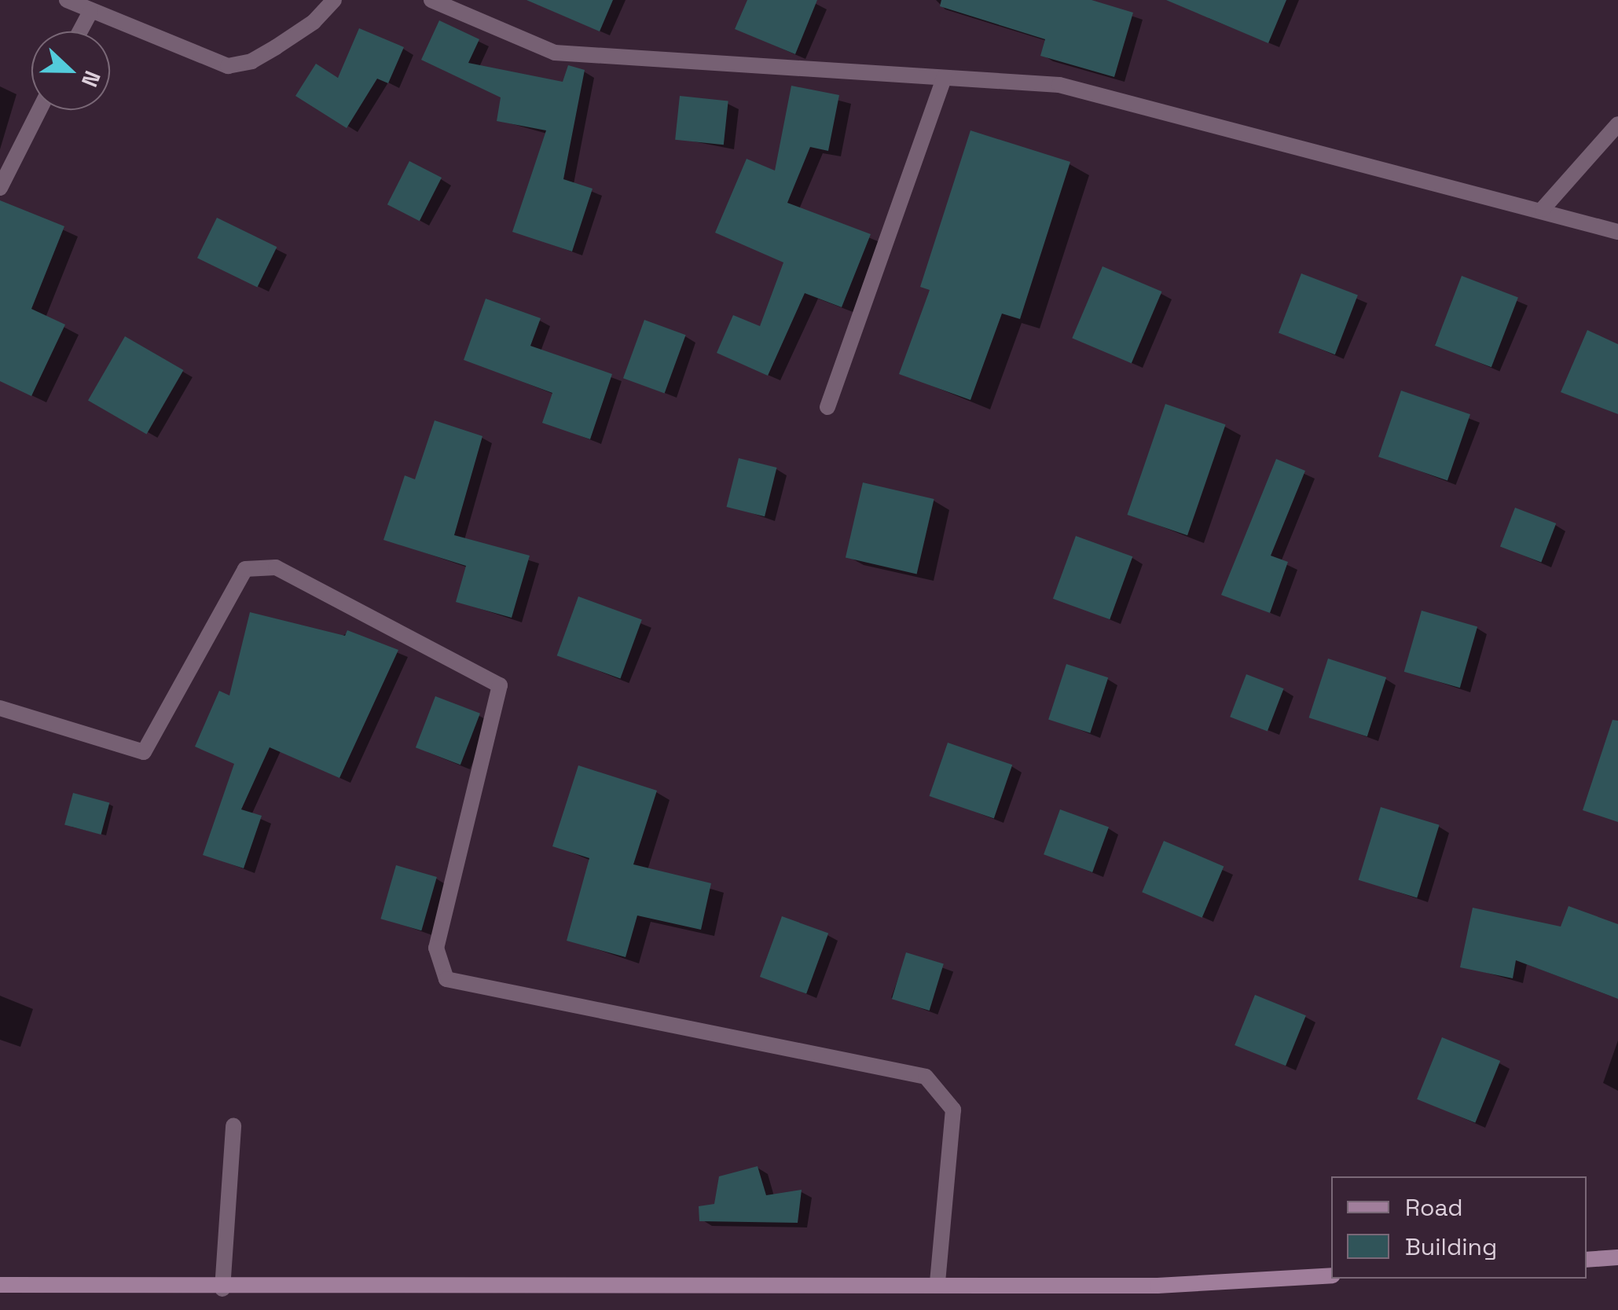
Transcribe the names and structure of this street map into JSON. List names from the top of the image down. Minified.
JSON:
{"legend":["Road","Building"],"north":"right"}
